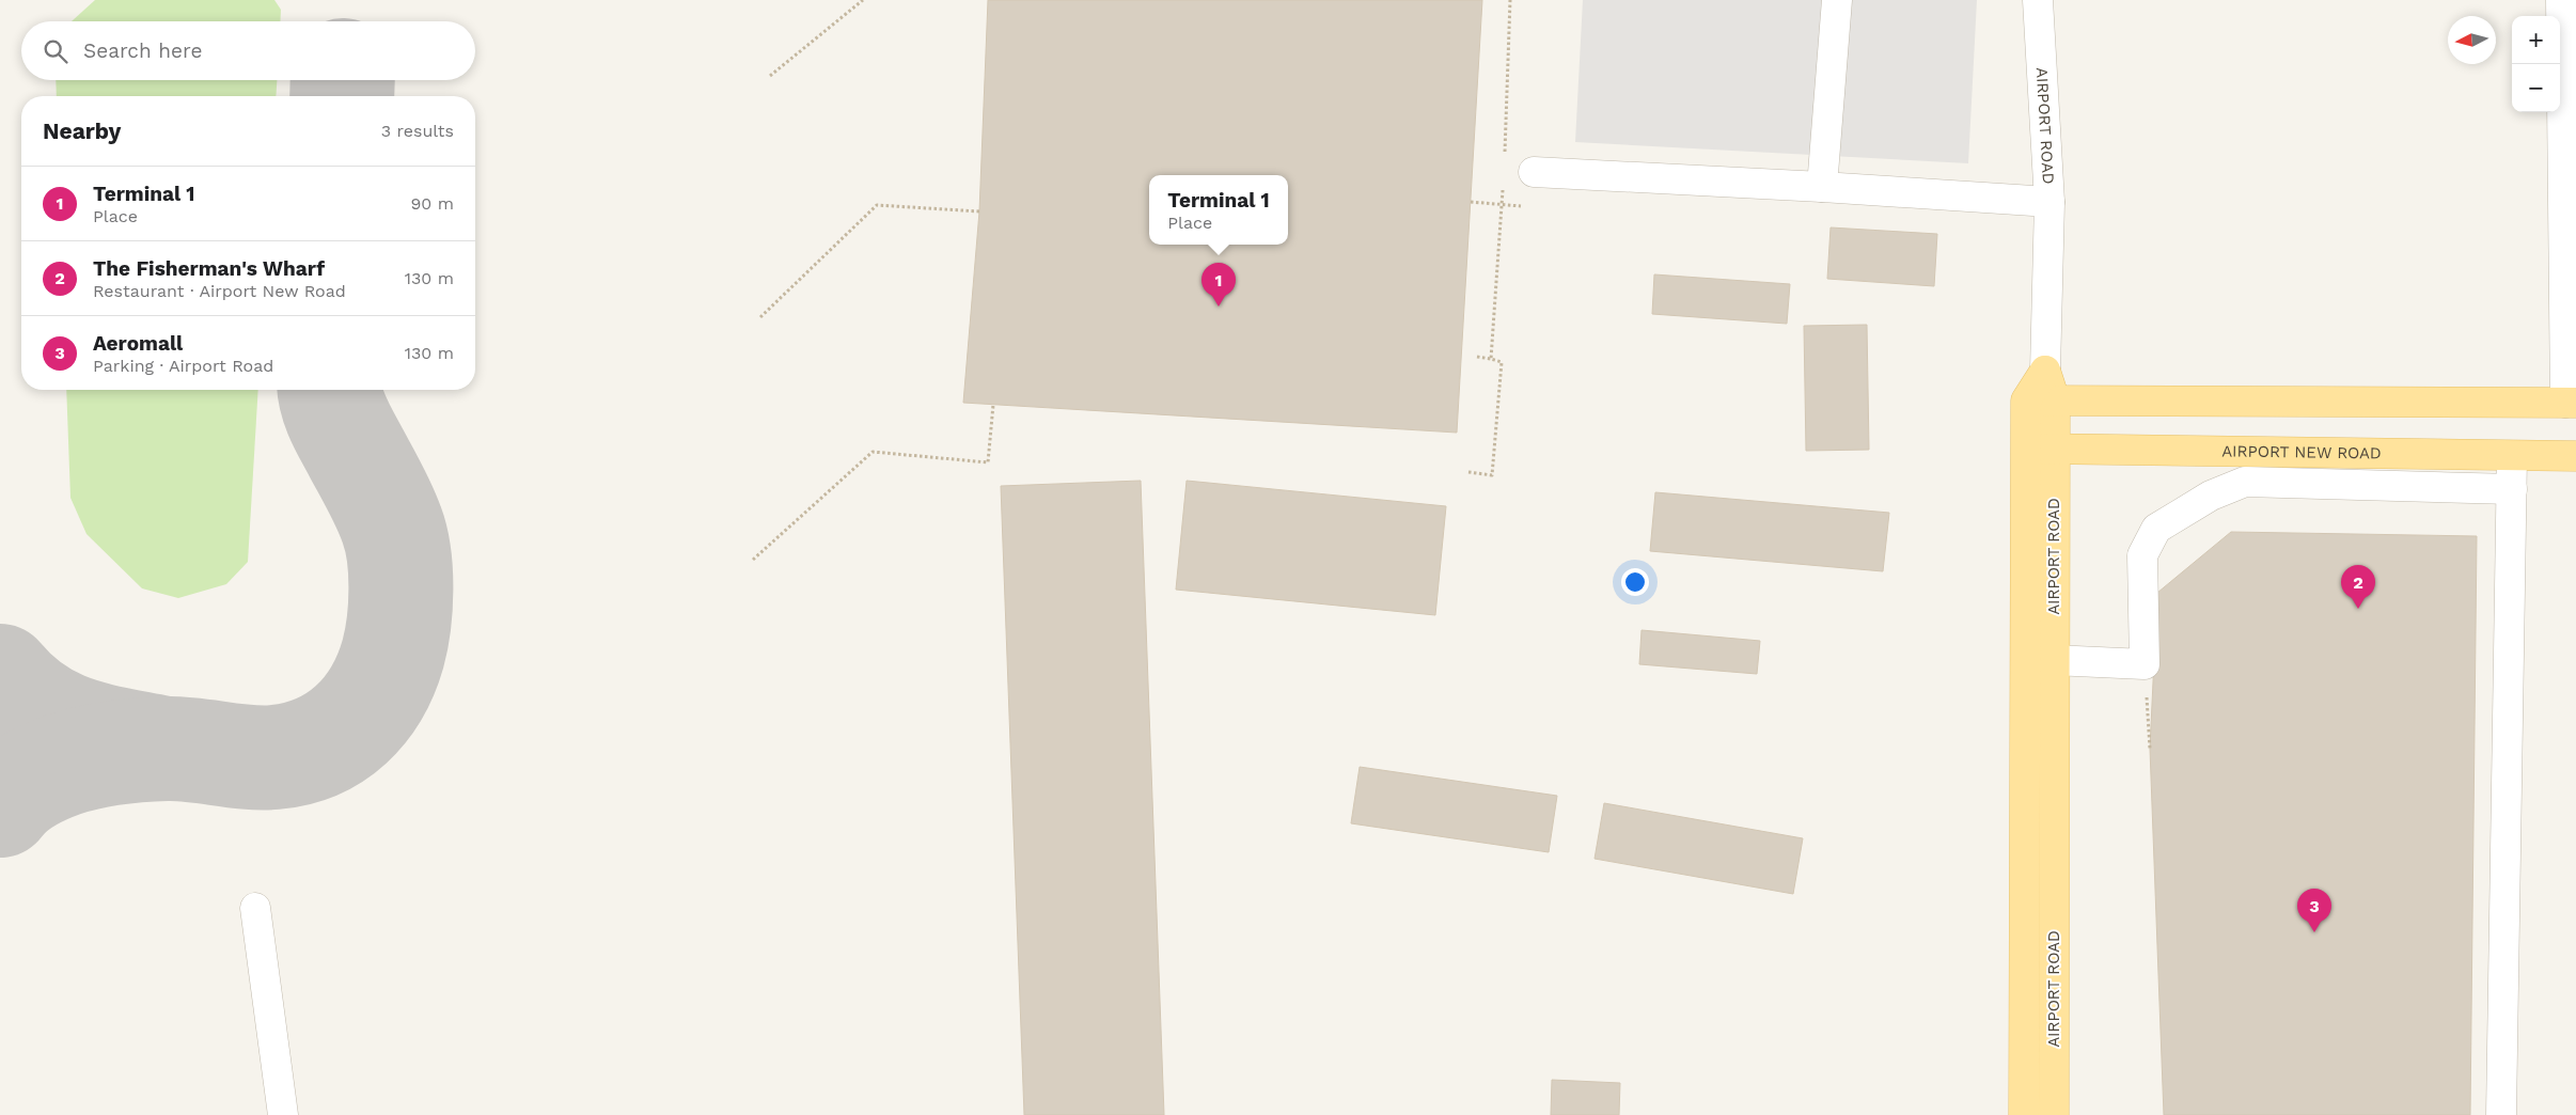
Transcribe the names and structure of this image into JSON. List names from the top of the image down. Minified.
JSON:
{"streets":{"main road":["AIRPORT ROAD","AIRPORT NEW ROAD"]},"crossings":[["AIRPORT ROAD","AIRPORT NEW ROAD"]],"north":"left","page":{"map_buttons":["+","−"],"search":"Search here","heading":["Nearby","3 results"],"list":[{"mark":"1","name":"Terminal 1","note":"Place","value":"90 m"},{"mark":"2","name":"The Fisherman's Wharf","note":"Restaurant · Airport New Road","value":"130 m"},{"mark":"3","name":"Aeromall","note":"Parking · Airport Road","value":"130 m"}],"popup":["Terminal 1","Place"],"pins":["1","2","3"]}}
